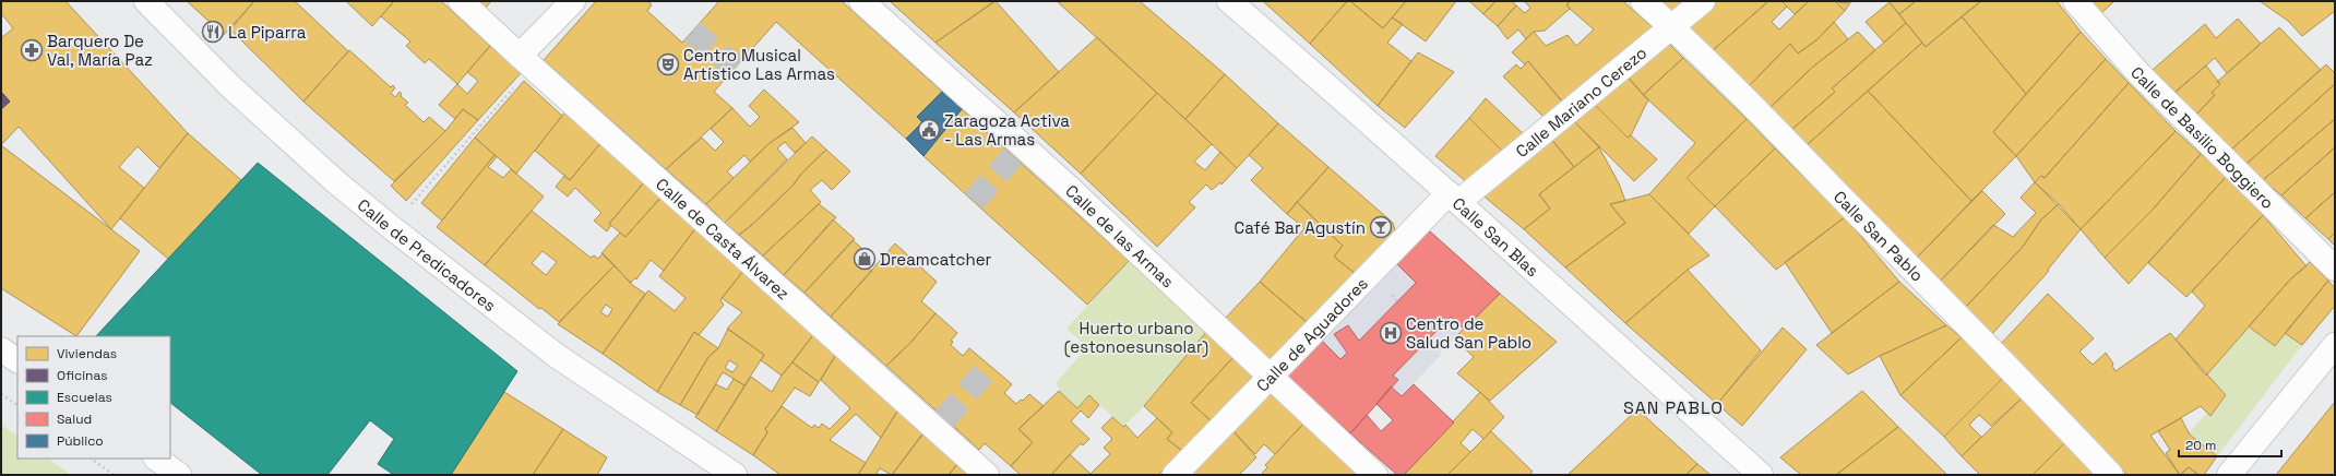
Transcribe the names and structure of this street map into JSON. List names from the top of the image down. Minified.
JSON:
{"streets":{"street":["Calle Mariano Cerezo","Calle de Basilio Boggiero","Calle de las Armas","Calle San Pablo","Calle San Blas","Calle de Casta Álvarez","Calle de Predicadores","Calle de Aguadores"]},"crossings":[["Calle Mariano Cerezo","Calle San Pablo"],["Calle Mariano Cerezo","Calle San Blas"],["Calle Mariano Cerezo","Calle de Aguadores"],["Calle de las Armas","Calle de Aguadores"],["Calle San Blas","Calle de Aguadores"]],"districts":["SAN PABLO"],"parks":["Huerto urbano (estonoesunsolar)"],"places":{"restaurant":["La Piparra"],"pharmacy":["Barquero De Val, María Paz"],"theatre":["Centro Musical Artístico Las Armas"],"public building":["Zaragoza Activa - Las Armas"],"bar":["Café Bar Agustín"],"shop":["Dreamcatcher"],"hospital":["Centro de Salud San Pablo"]},"legend":["Viviendas","Oficinas","Escuelas","Salud","Público"],"scale_bar":"20 m"}
